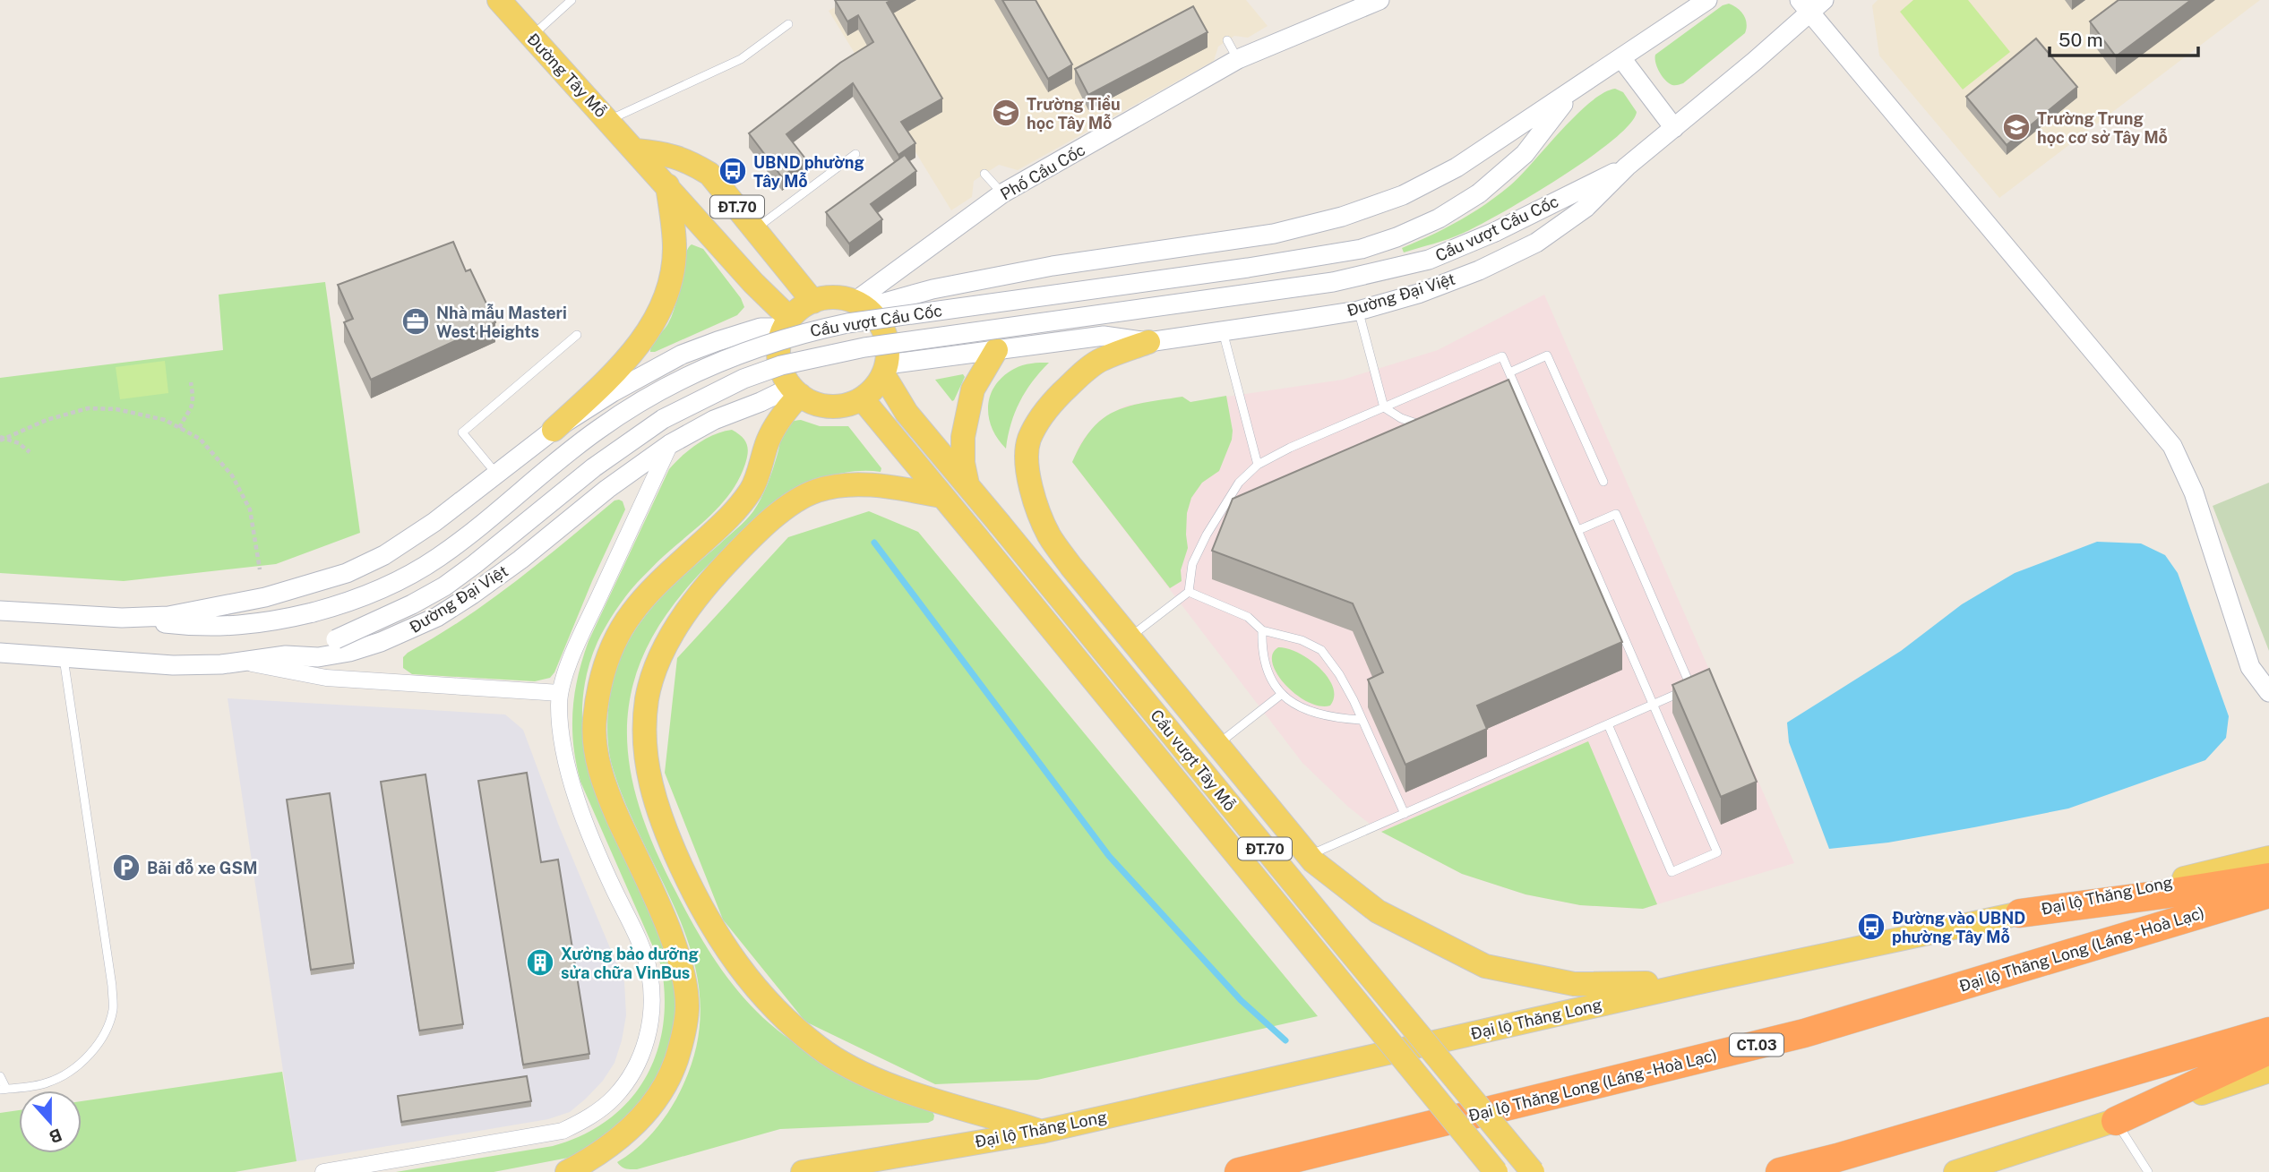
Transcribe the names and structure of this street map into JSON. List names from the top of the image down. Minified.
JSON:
{"streets":{"highway":["Đại lộ Thăng Long (Láng - Hoà Lạc)","CT.03"],"main road":["Đường Tây Mỗ","ĐT.70","Cầu vượt Tây Mỗ","Đại lộ Thăng Long"],"street":["Phố Cầu Cốc","Cầu vượt Cầu Cốc","Đường Đại Việt"]},"crossings":[["Đường Tây Mỗ","Phố Cầu Cốc"],["Đường Tây Mỗ","ĐT.70"],["Đường Tây Mỗ","Đường Đại Việt"],["Đường Tây Mỗ","Cầu vượt Tây Mỗ"],["Phố Cầu Cốc","ĐT.70"],["Phố Cầu Cốc","Đường Đại Việt"],["Phố Cầu Cốc","Cầu vượt Tây Mỗ"],["ĐT.70","Đường Đại Việt"],["ĐT.70","Cầu vượt Tây Mỗ"],["Cầu vượt Cầu Cốc","Đường Đại Việt"],["Đường Đại Việt","Cầu vượt Tây Mỗ"]],"places":{"school or university":["Trường Tiểu học Tây Mỗ","Trường Trung học cơ sở Tây Mỗ"],"bus stop":["UBND phường Tây Mỗ","Đường vào UBND phường Tây Mỗ"],"office":["Nhà mẫu Masteri West Heights"],"parking":["Bãi đỗ xe GSM"],"building":["Xưởng bảo dưỡng sửa chữa VinBus"]},"scale_bar":"50 m","north":"bottom"}
